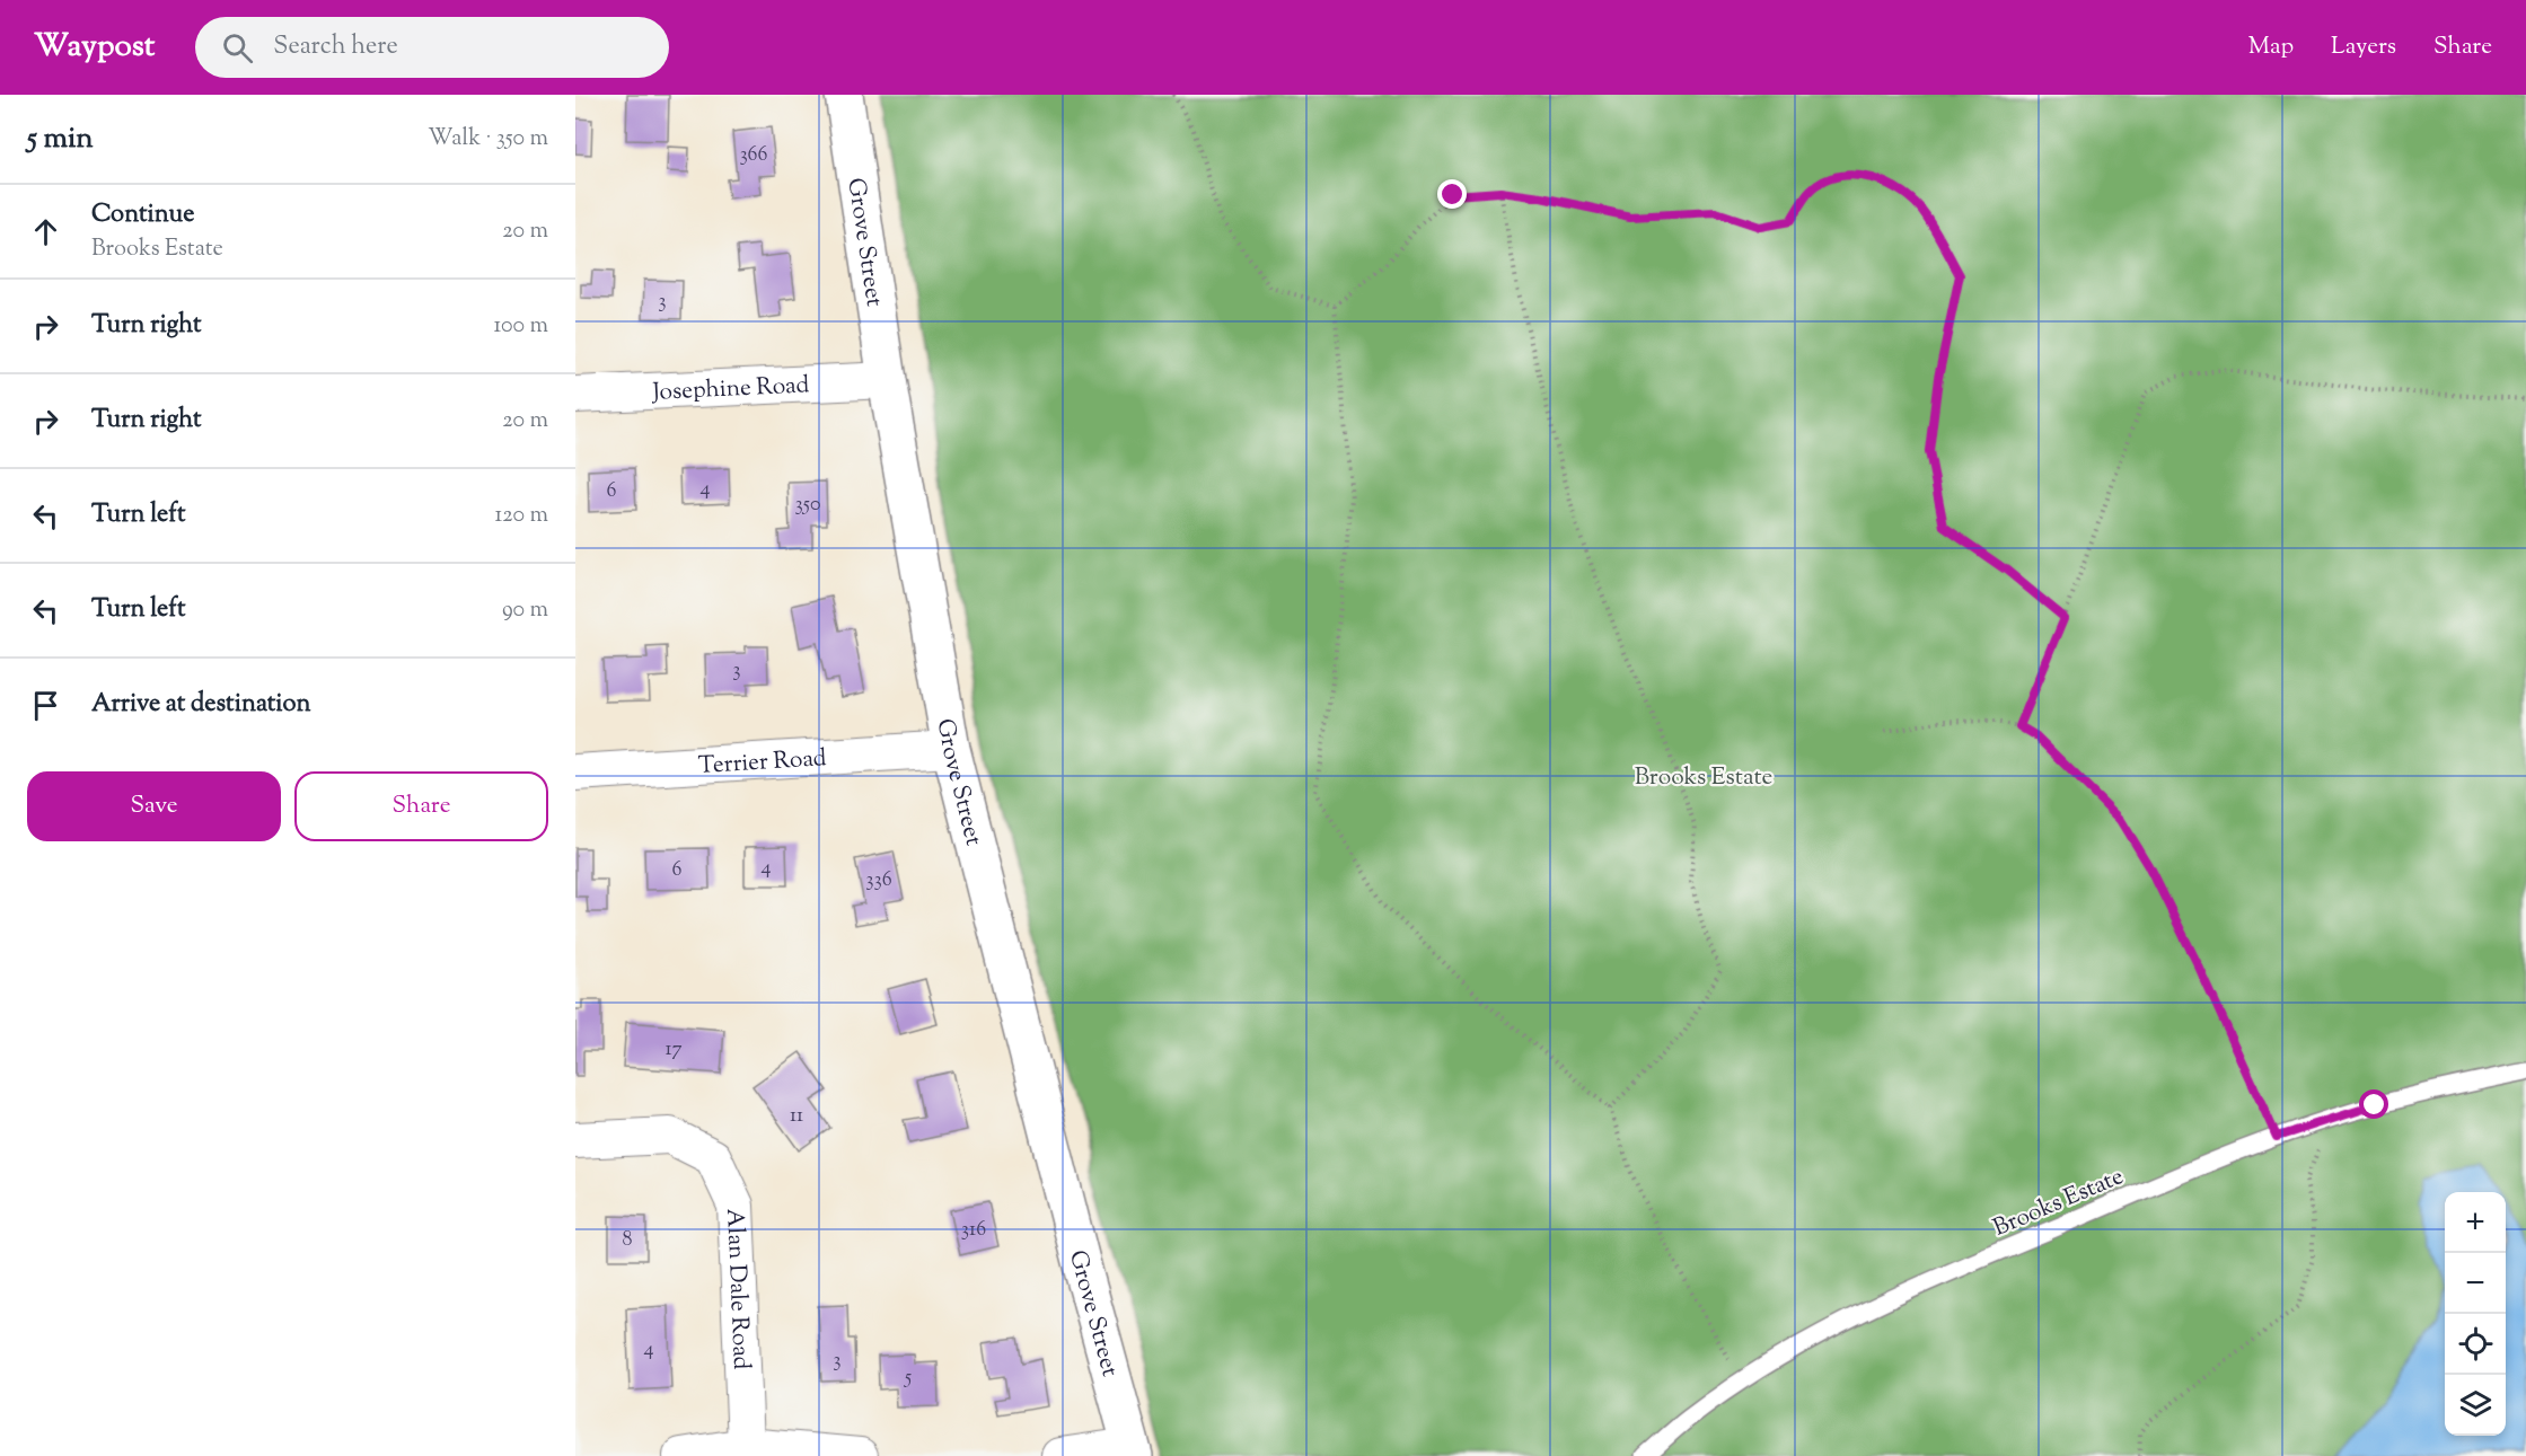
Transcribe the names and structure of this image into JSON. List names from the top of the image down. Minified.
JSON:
{"streets":{"street":["Grove Street","Josephine Road","Terrier Road","Alan Dale Road"],"lane":["Brooks Estate"]},"crossings":[["Grove Street","Josephine Road"],["Grove Street","Terrier Road"]],"parks":["Brooks Estate"],"house_numbers":["366","3","4","6","350","3","4","6","336","17","11","316","8","4","3","5"],"page":{"header":"Waypost","search":"Search here","nav":["Map","Layers","Share"],"heading":["5 min","Walk · 350 m"],"list":[["Continue","Brooks Estate","20 m"],["Turn right","100 m"],["Turn right","20 m"],["Turn left","120 m"],["Turn left","90 m"],"Arrive at destination"],"buttons":["Save","Share"],"map_buttons":["+","−"]}}
